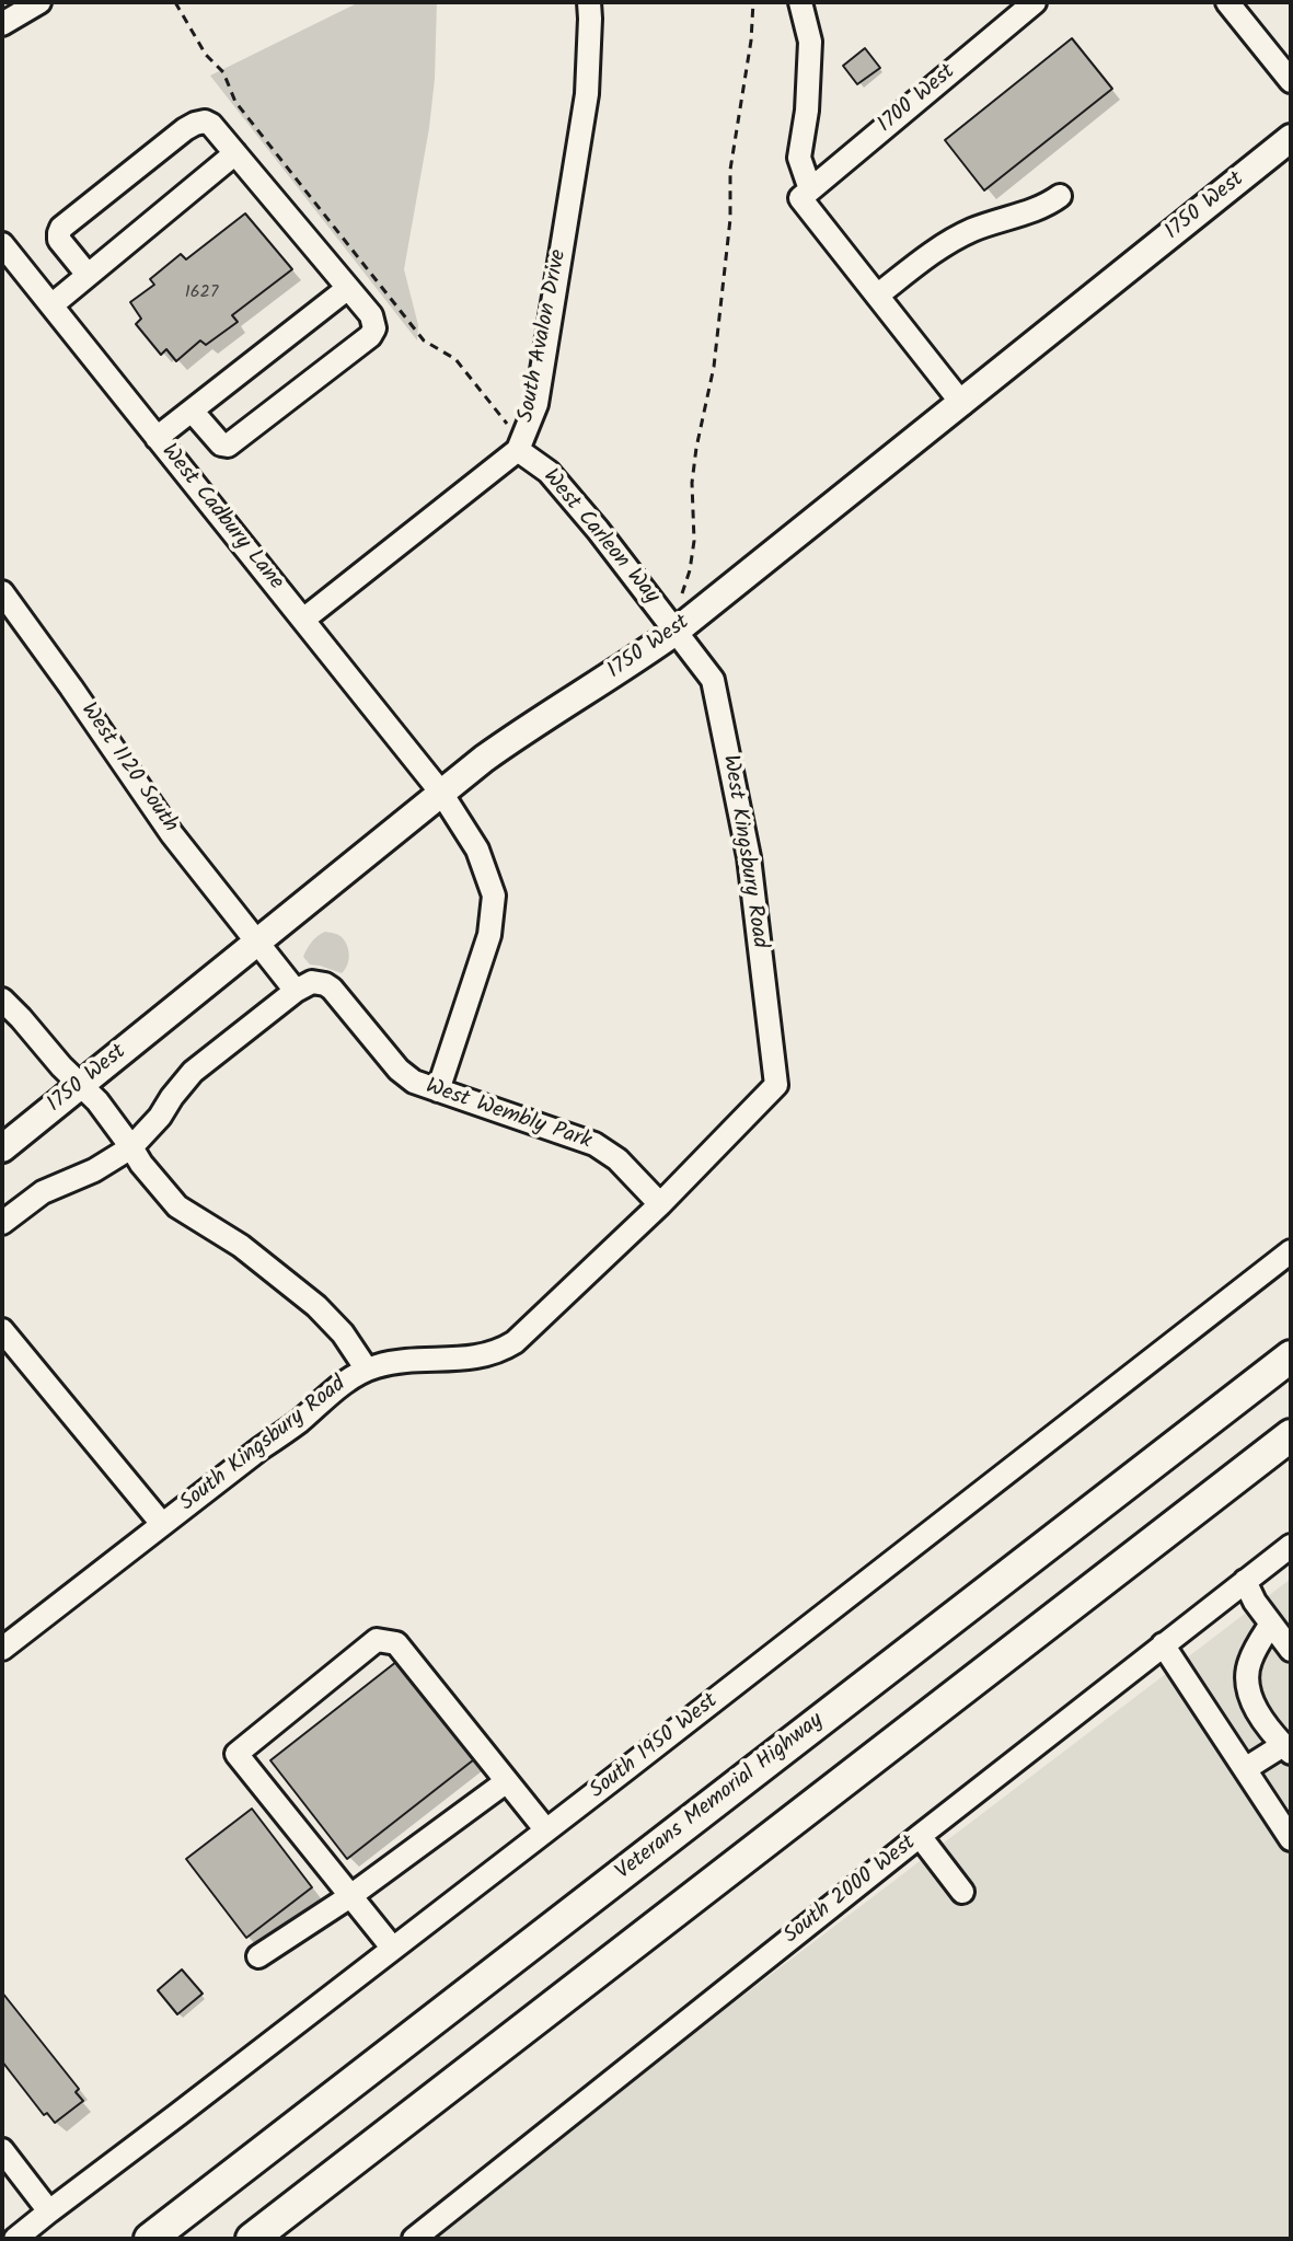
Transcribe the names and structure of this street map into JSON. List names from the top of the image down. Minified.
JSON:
{"streets":{"highway":["Veterans Memorial Highway"],"main road":["1750 West"],"street":["1700 West","South Avalon Drive","West Cadbury Lane","West Carleon Way","West 1120 South","West Kingsbury Road","West Wembly Park","South Kingsbury Road","South 1950 West","South 2000 West"]},"crossings":[["1750 West","West Cadbury Lane"],["1750 West","West Carleon Way"],["1750 West","West 1120 South"],["1750 West","West Kingsbury Road"],["South Avalon Drive","West Cadbury Lane"],["South Avalon Drive","West Carleon Way"],["West Cadbury Lane","West Wembly Park"],["West Carleon Way","West Kingsbury Road"],["West Kingsbury Road","South Kingsbury Road"],["West Wembly Park","South Kingsbury Road"]],"house_numbers":["1627"]}
